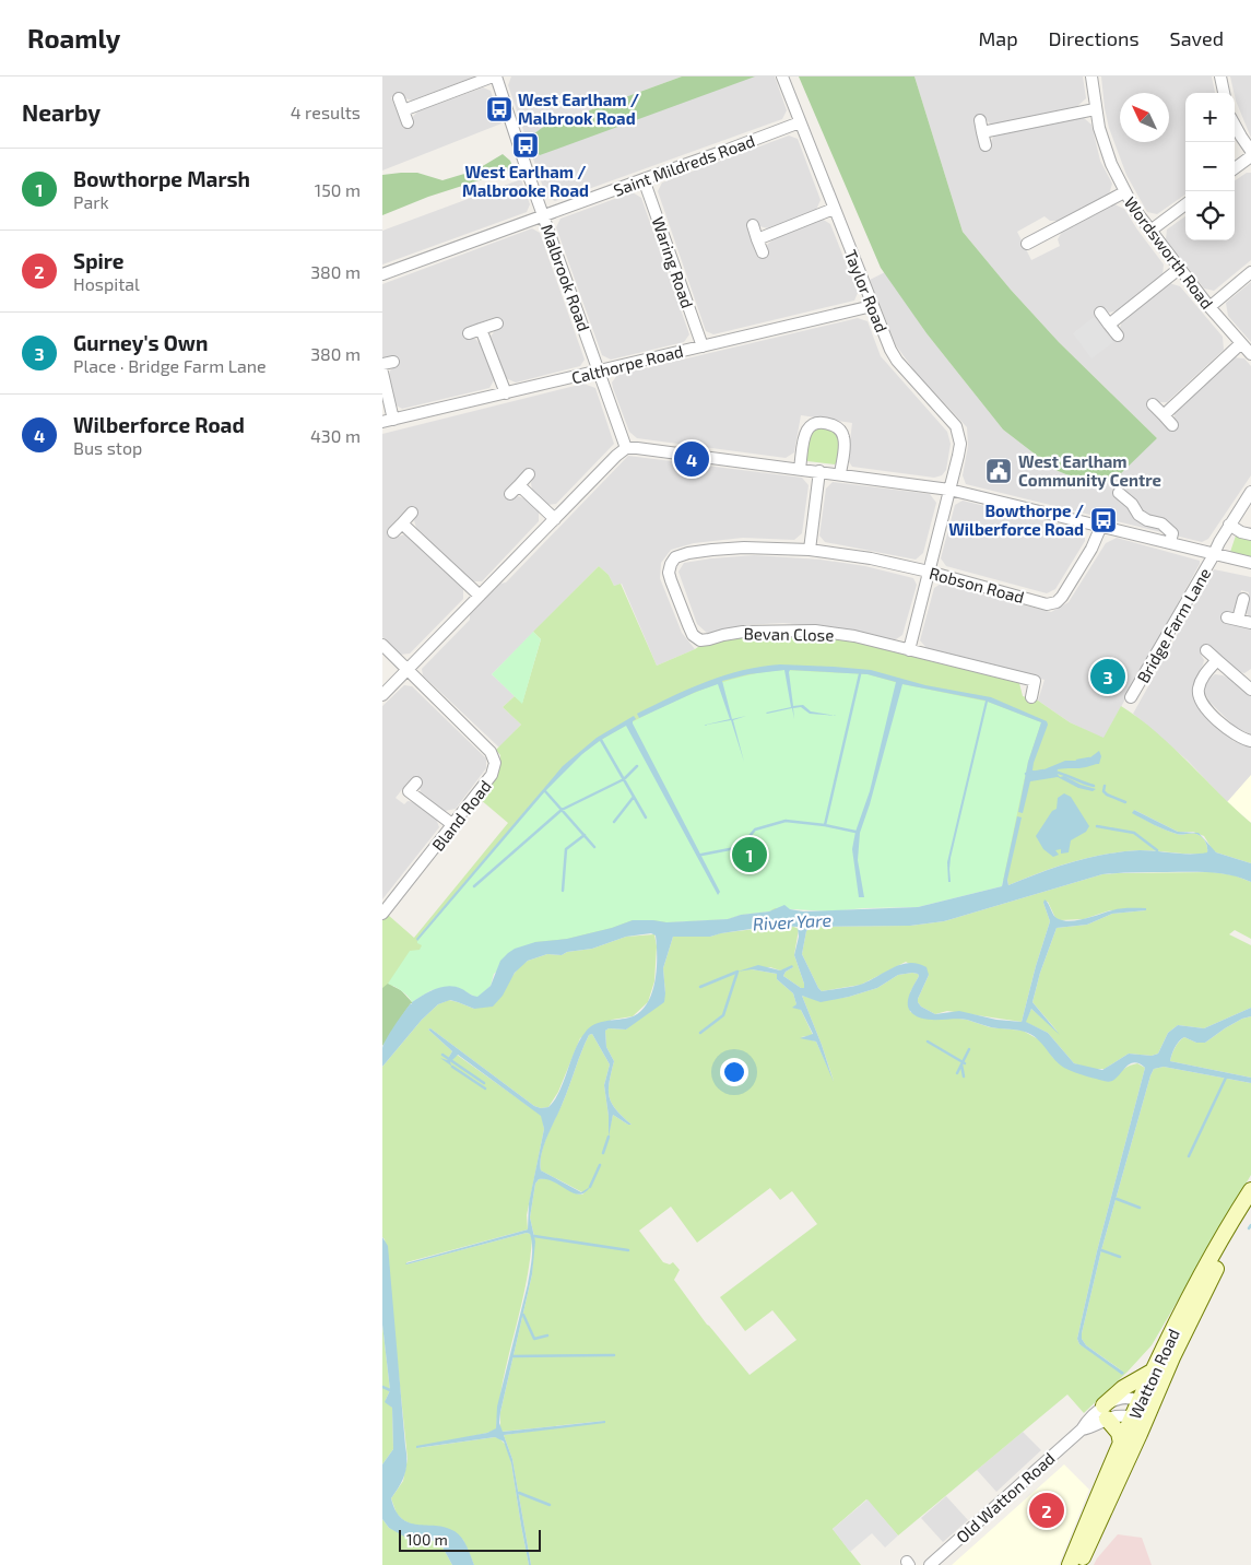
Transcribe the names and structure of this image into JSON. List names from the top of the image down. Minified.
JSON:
{"streets":{"main road":["Watton Road"],"street":["Saint Mildreds Road","Wordsworth Road","Waring Road","Malbrook Road","Taylor Road","Calthorpe Road","Robson Road","Bridge Farm Lane","Bevan Close","Bland Road","Old Watton Road"]},"crossings":[["Saint Mildreds Road","Waring Road"],["Saint Mildreds Road","Malbrook Road"],["Saint Mildreds Road","Taylor Road"],["Waring Road","Calthorpe Road"],["Malbrook Road","Calthorpe Road"],["Taylor Road","Calthorpe Road"],["Robson Road","Bevan Close"],["Watton Road","Old Watton Road"]],"water":["River Yare"],"places":{"bus stop":["West Earlham / Malbrook Road","West Earlham / Malbrooke Road","Bowthorpe / Wilberforce Road"],"public building":["West Earlham Community Centre"]},"scale_bar":"100 m","north":"top left","page":{"header":"Roamly","nav":["Map","Directions","Saved"],"heading":["Nearby","4 results"],"map_buttons":["+","−"],"list":[{"mark":"1","name":"Bowthorpe Marsh","note":"Park","value":"150 m"},{"mark":"2","name":"Spire","note":"Hospital","value":"380 m"},{"mark":"3","name":"Gurney's Own","note":"Place · Bridge Farm Lane","value":"380 m"},{"mark":"4","name":"Wilberforce Road","note":"Bus stop","value":"430 m"}],"pins":["4","3","1","2"],"scale":"100 m"}}
